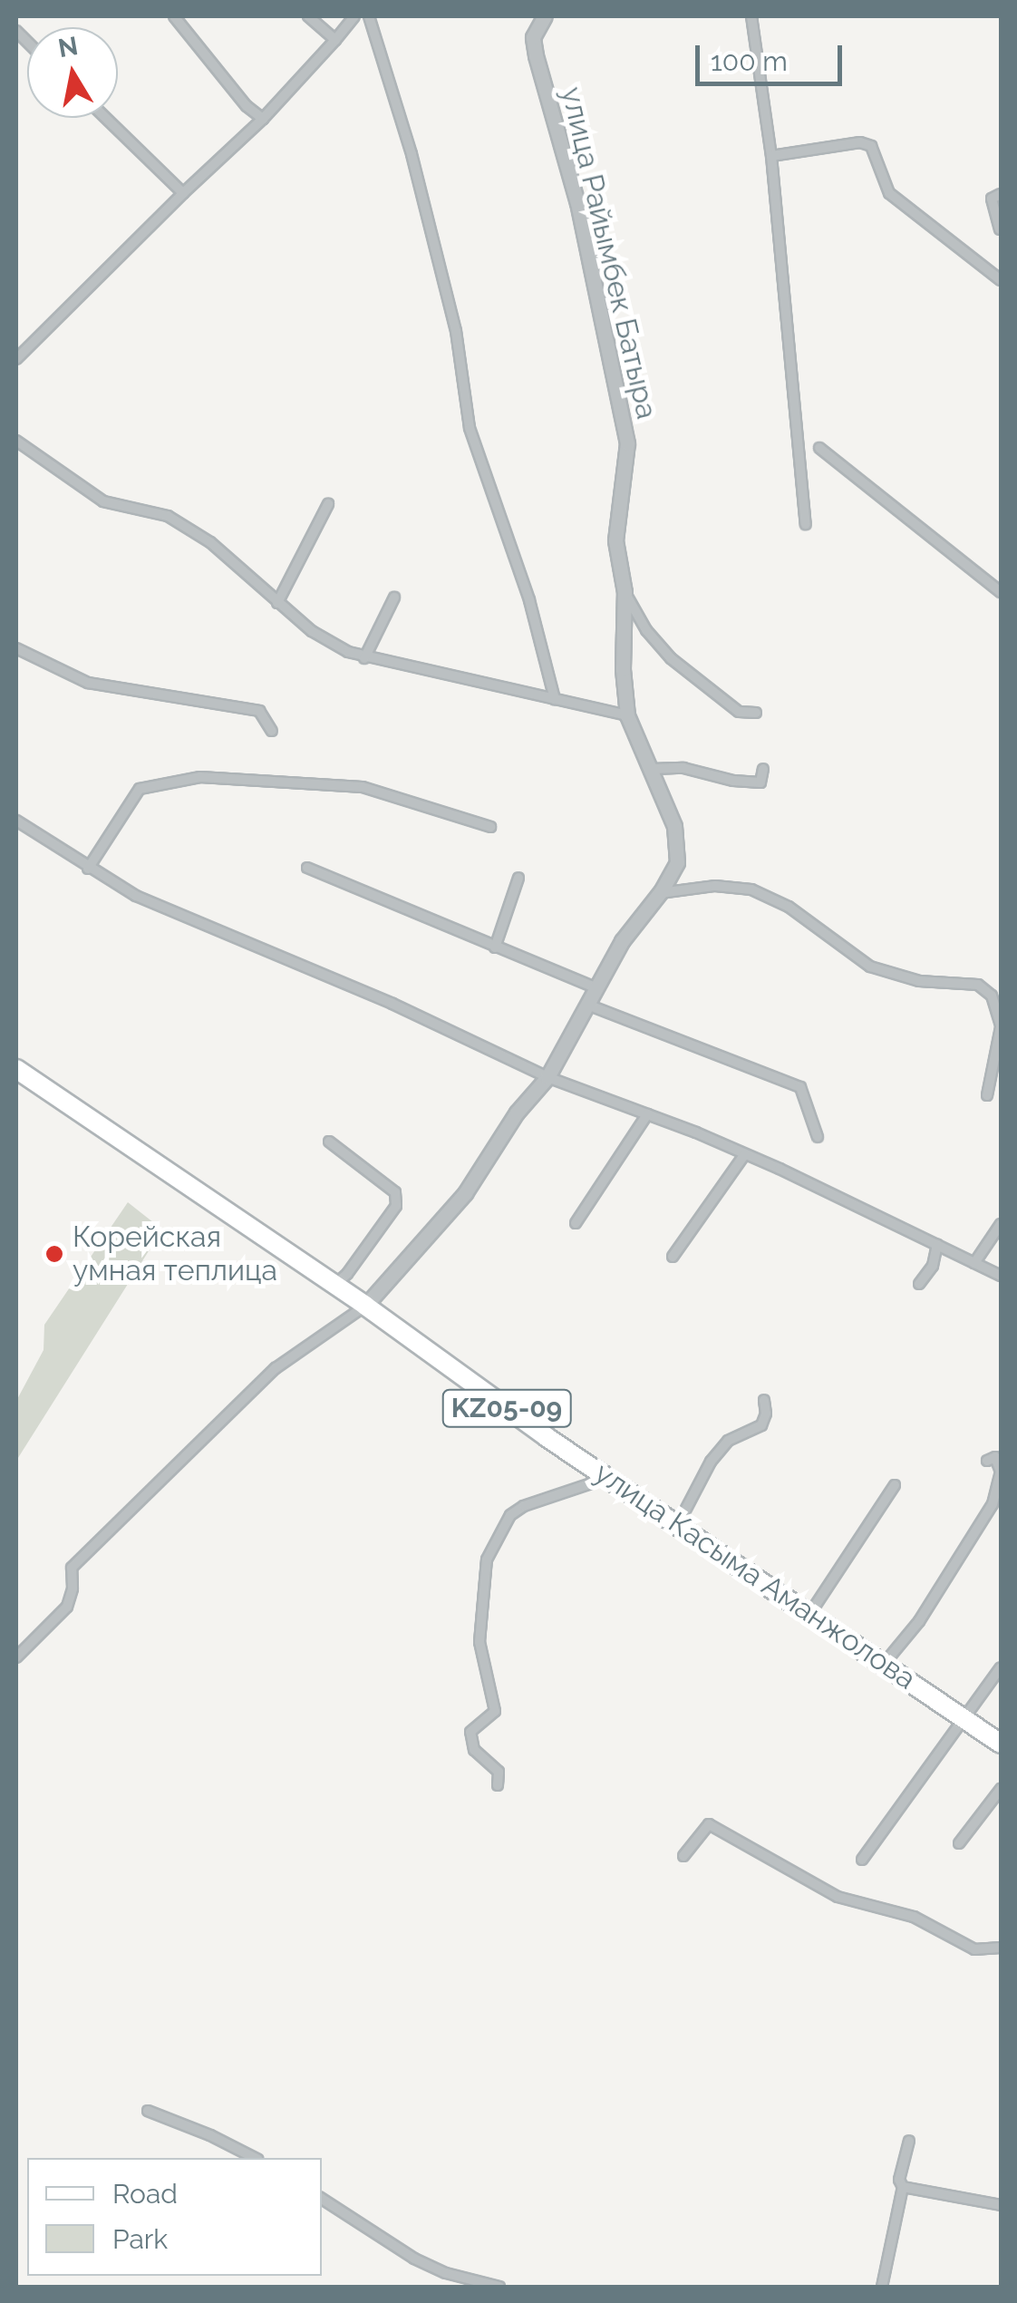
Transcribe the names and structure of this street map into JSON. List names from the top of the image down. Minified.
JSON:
{"streets":{"main road":["KZ05-09","улица Касыма Аманжолова"],"street":["улица Райымбек Батыра"]},"crossings":[["улица Райымбек Батыра","улица Касыма Аманжолова"]],"places":["Корейская умная теплица"],"legend":["Road","Park"],"scale_bar":"100 m","north":"top"}
